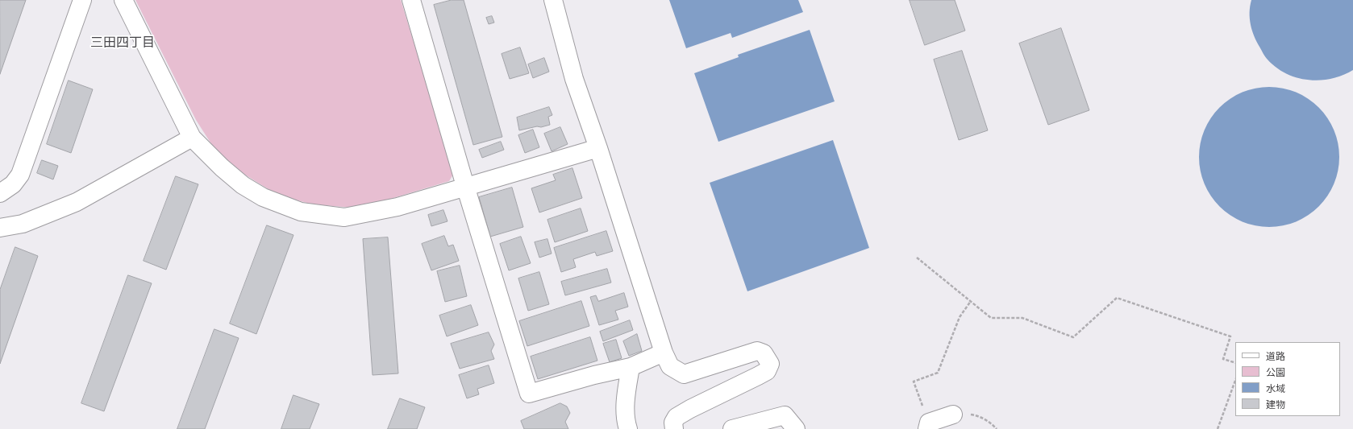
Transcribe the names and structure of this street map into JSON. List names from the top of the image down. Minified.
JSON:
{"districts":["三田四丁目"],"legend":["道路","公園","水域","建物"]}
